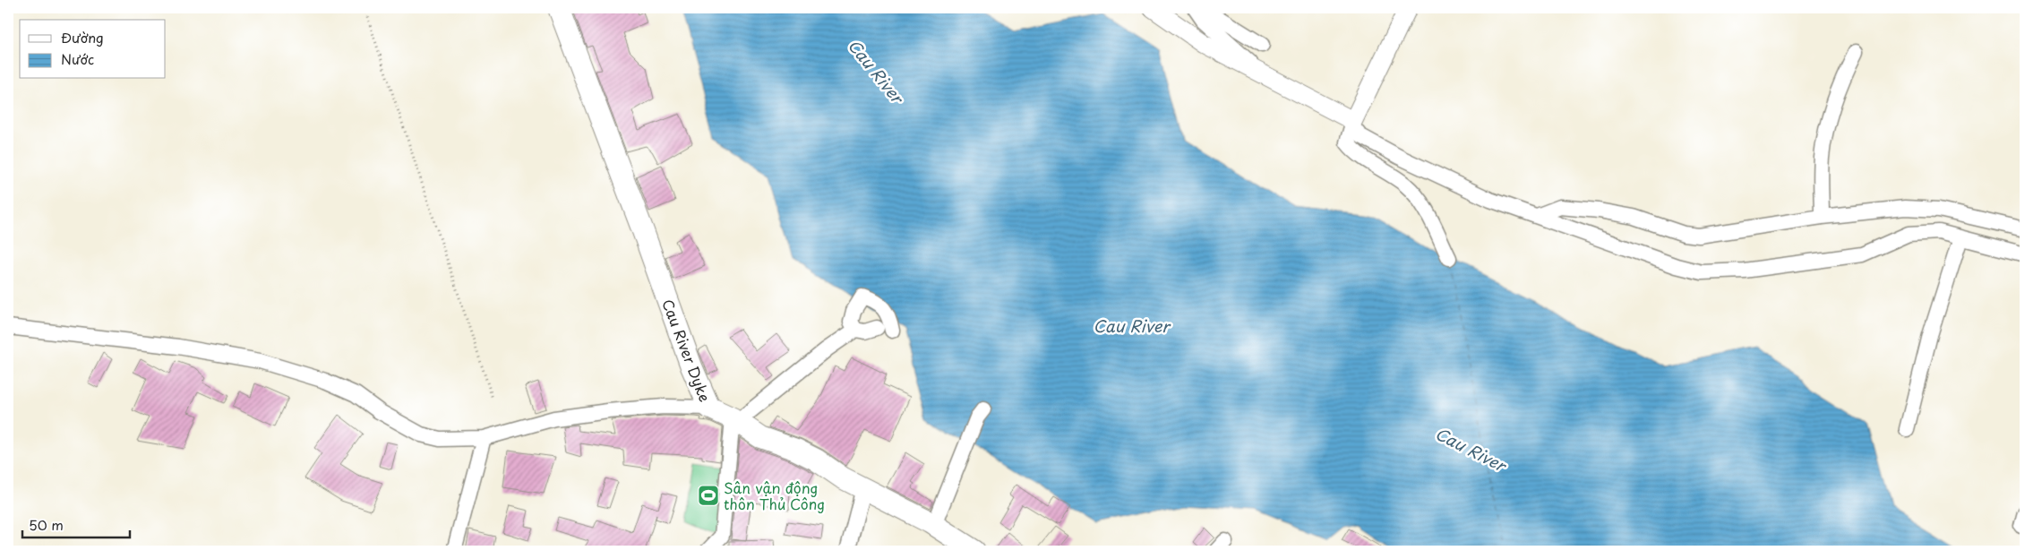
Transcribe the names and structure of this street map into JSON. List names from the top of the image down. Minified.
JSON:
{"streets":{"main road":["Cau River Dyke"]},"water":["Cau River"],"places":{"sports":["Sân vận động thôn Thủ Công"]},"legend":["Đường","Nước"],"scale_bar":"50 m"}
